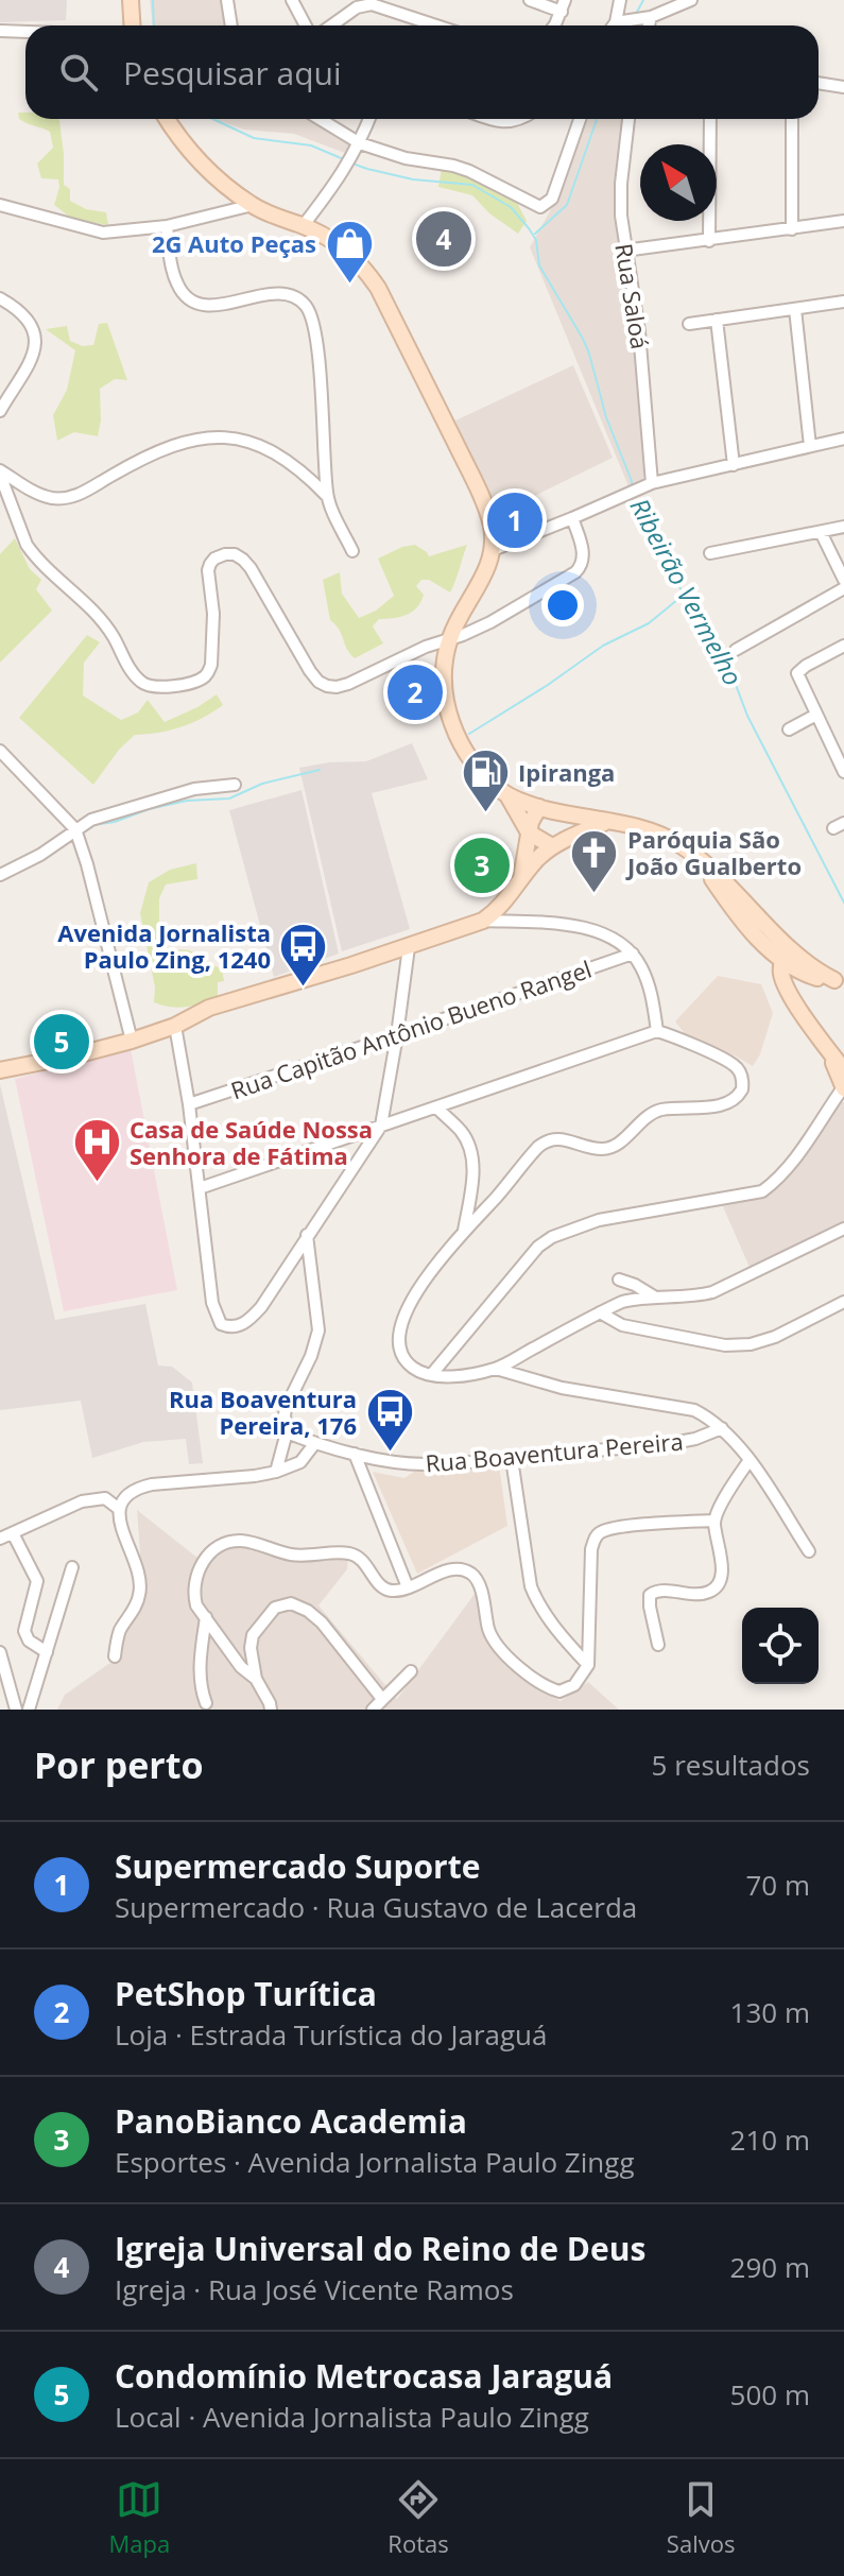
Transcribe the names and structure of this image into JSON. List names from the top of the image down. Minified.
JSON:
{"streets":{"street":["Rua Saloá","Rua Capitão Antônio Bueno Rangel","Rua Boaventura Pereira"]},"water":["Ribeirão Vermelho"],"places":{"shop":["2G Auto Peças"],"fuel station":["Ipiranga"],"church":["Paróquia São João Gualberto"],"bus stop":["Avenida Jornalista Paulo Zing, 1240","Rua Boaventura Pereira, 176"],"hospital":["Casa de Saúde Nossa Senhora de Fátima"]},"north":"top left","page":{"search":"Pesquisar aqui","pins":["4","1","2","3","5"],"heading":["Por perto","5 resultados"],"list":[{"mark":"1","name":"Supermercado Suporte","note":"Supermercado · Rua Gustavo de Lacerda","value":"70 m"},{"mark":"2","name":"PetShop Turítica","note":"Loja · Estrada Turística do Jaraguá","value":"130 m"},{"mark":"3","name":"PanoBianco Academia","note":"Esportes · Avenida Jornalista Paulo Zingg","value":"210 m"},{"mark":"4","name":"Igreja Universal do Reino de Deus","note":"Igreja · Rua José Vicente Ramos","value":"290 m"},{"mark":"5","name":"Condomínio Metrocasa Jaraguá","note":"Local · Avenida Jornalista Paulo Zingg","value":"500 m"}],"nav":["Mapa","Rotas","Salvos"]}}
